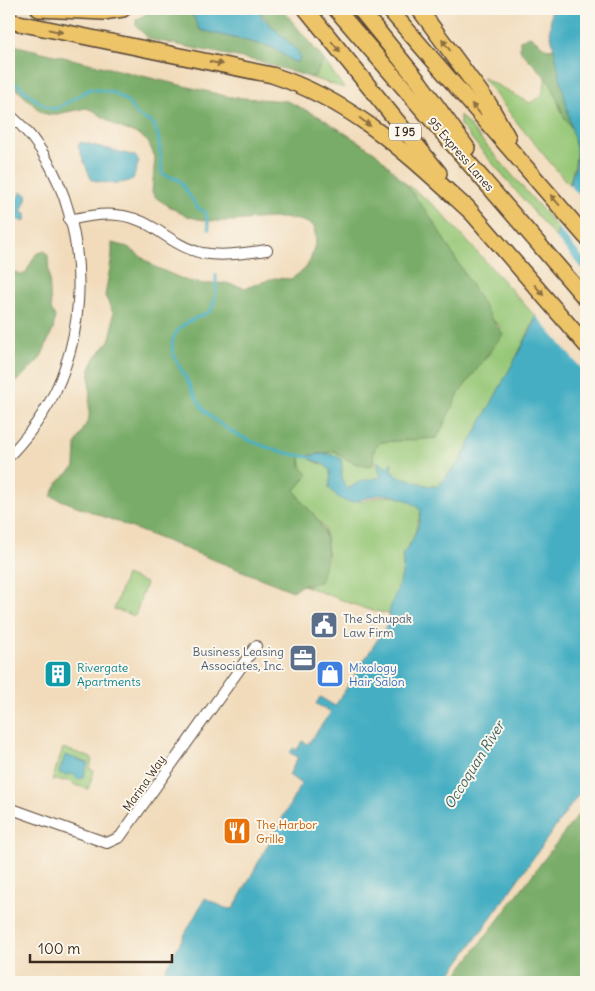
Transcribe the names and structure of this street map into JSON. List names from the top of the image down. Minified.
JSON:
{"streets":{"highway":["I 95","95 Express Lanes"],"street":["Marina Way"]},"water":["Occoquan River"],"places":{"public building":["The Schupak Law Firm"],"office":["Business Leasing Associates, Inc."],"building":["Rivergate Apartments"],"shop":["Mixology Hair Salon"],"restaurant":["The Harbor Grille"]},"scale_bar":"100 m"}
